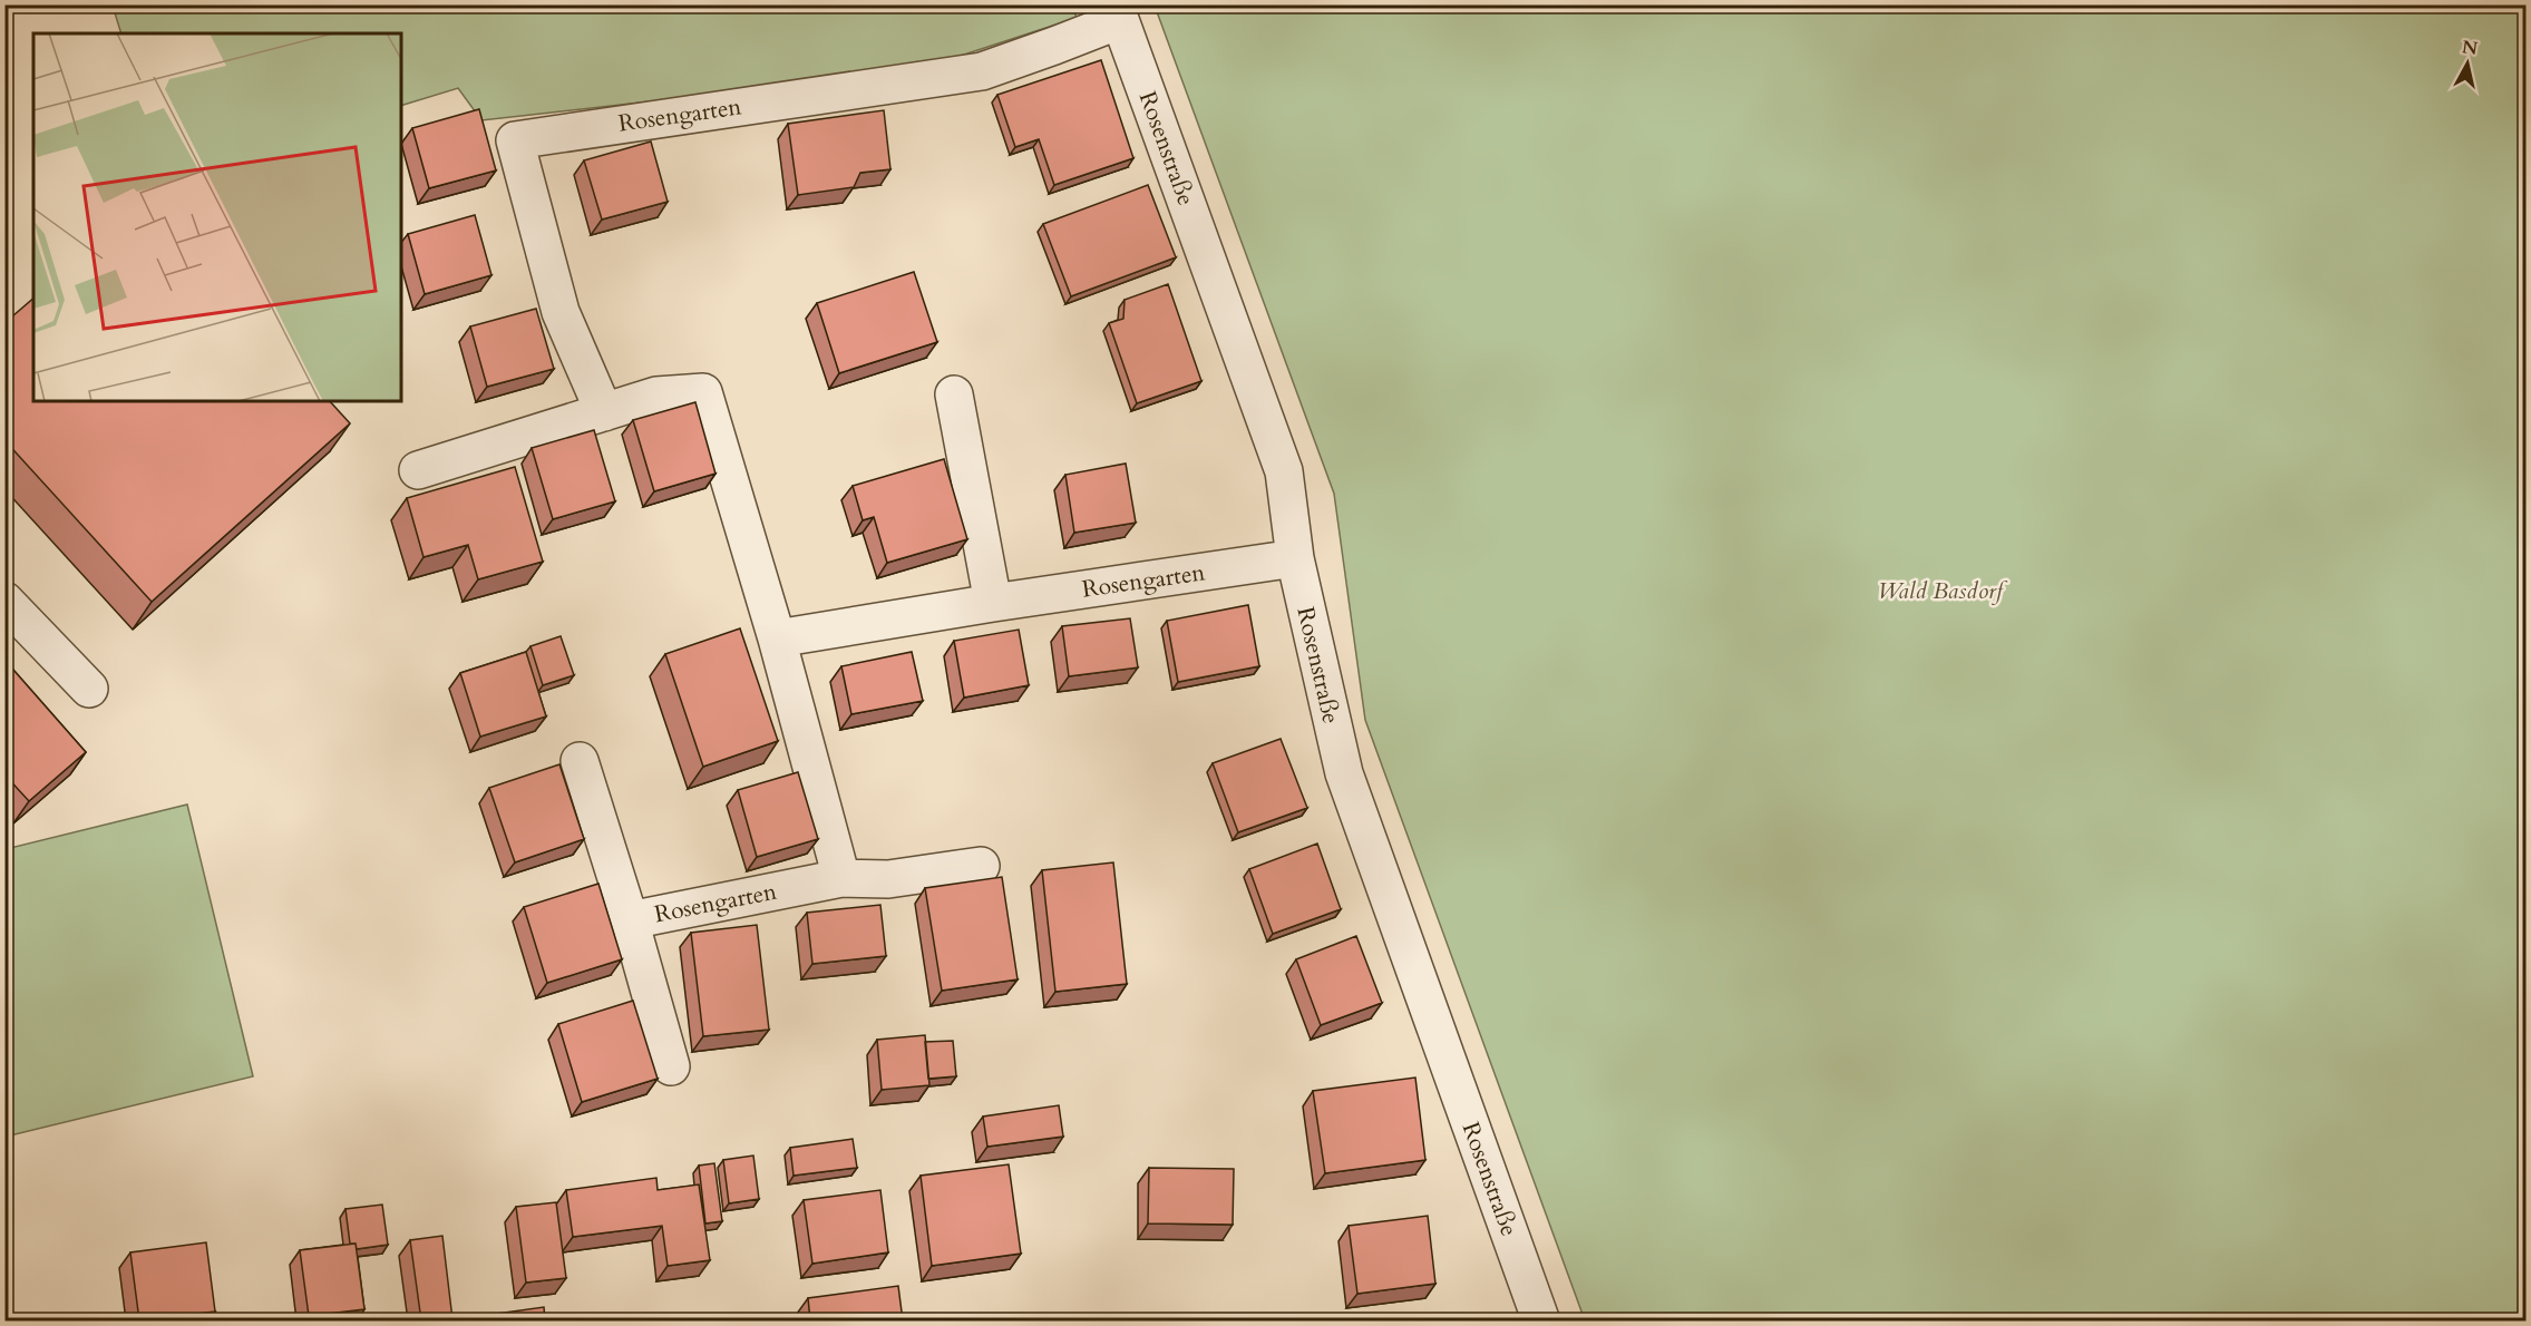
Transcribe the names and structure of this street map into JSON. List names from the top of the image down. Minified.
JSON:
{"streets":{"street":["Rosengarten","Rosenstraße"]},"crossings":[["Rosengarten","Rosenstraße"]],"parks":["Wald Basdorf"],"north":"top"}
